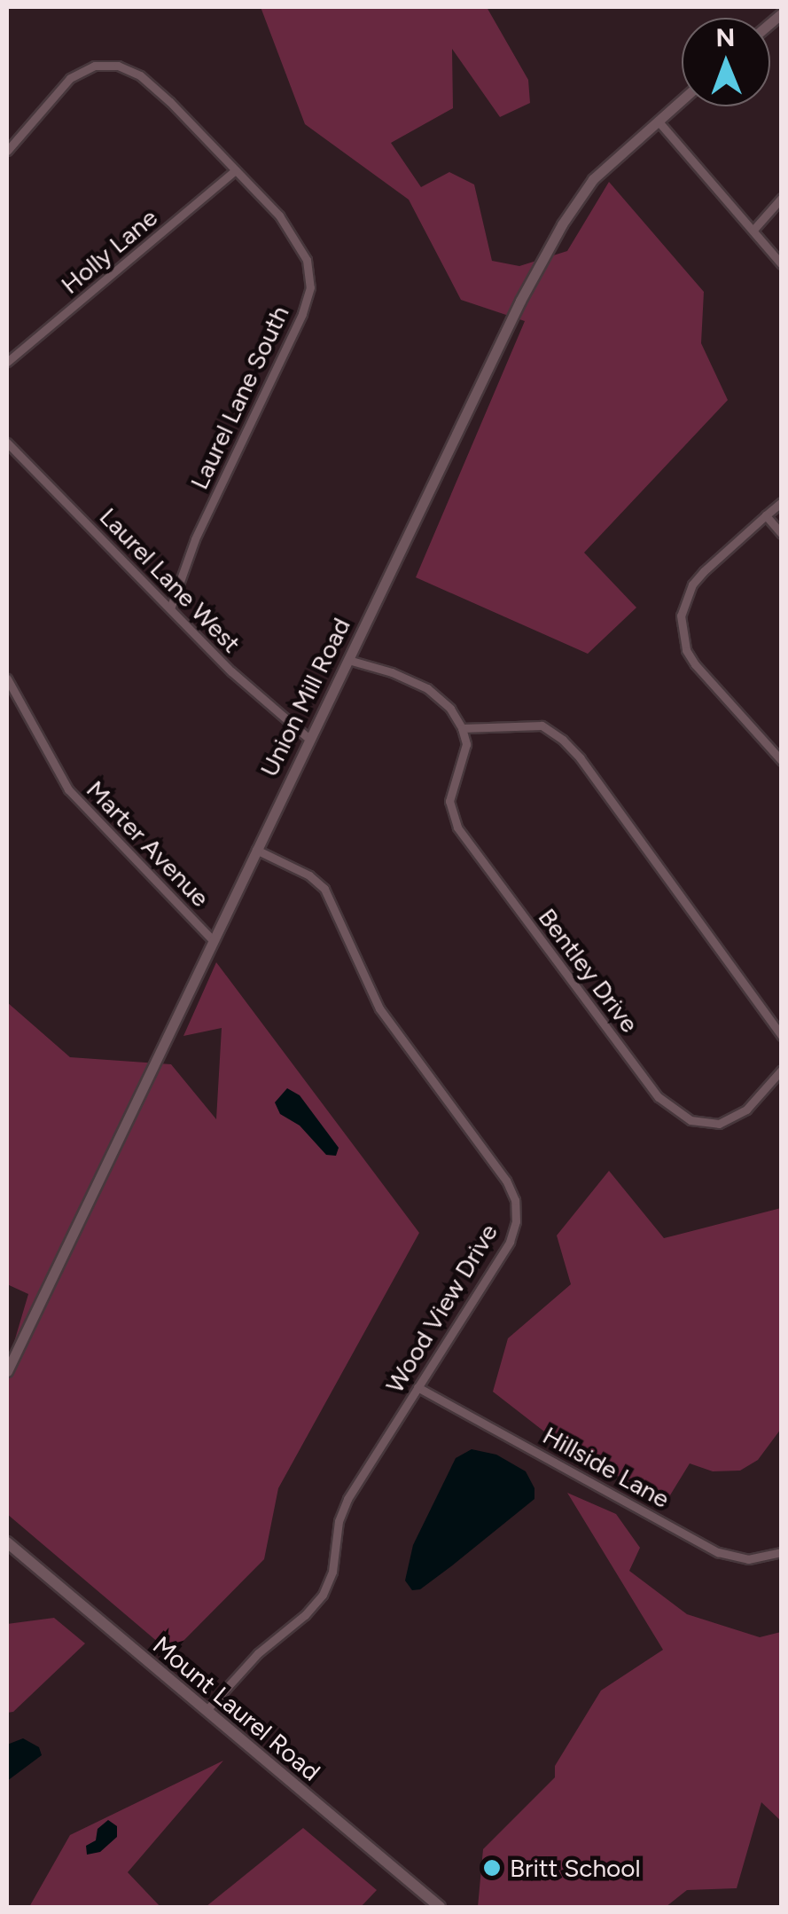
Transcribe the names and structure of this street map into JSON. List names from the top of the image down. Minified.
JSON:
{"streets":{"main road":["Mount Laurel Road"],"street":["Holly Lane","Laurel Lane South","Laurel Lane West","Union Mill Road","Marter Avenue","Bentley Drive","Wood View Drive","Hillside Lane"]},"crossings":[["Holly Lane","Laurel Lane South"],["Laurel Lane South","Laurel Lane West"],["Laurel Lane West","Union Mill Road"],["Union Mill Road","Marter Avenue"],["Union Mill Road","Wood View Drive"],["Wood View Drive","Hillside Lane"],["Wood View Drive","Mount Laurel Road"]],"places":["Britt School"],"north":"top"}
